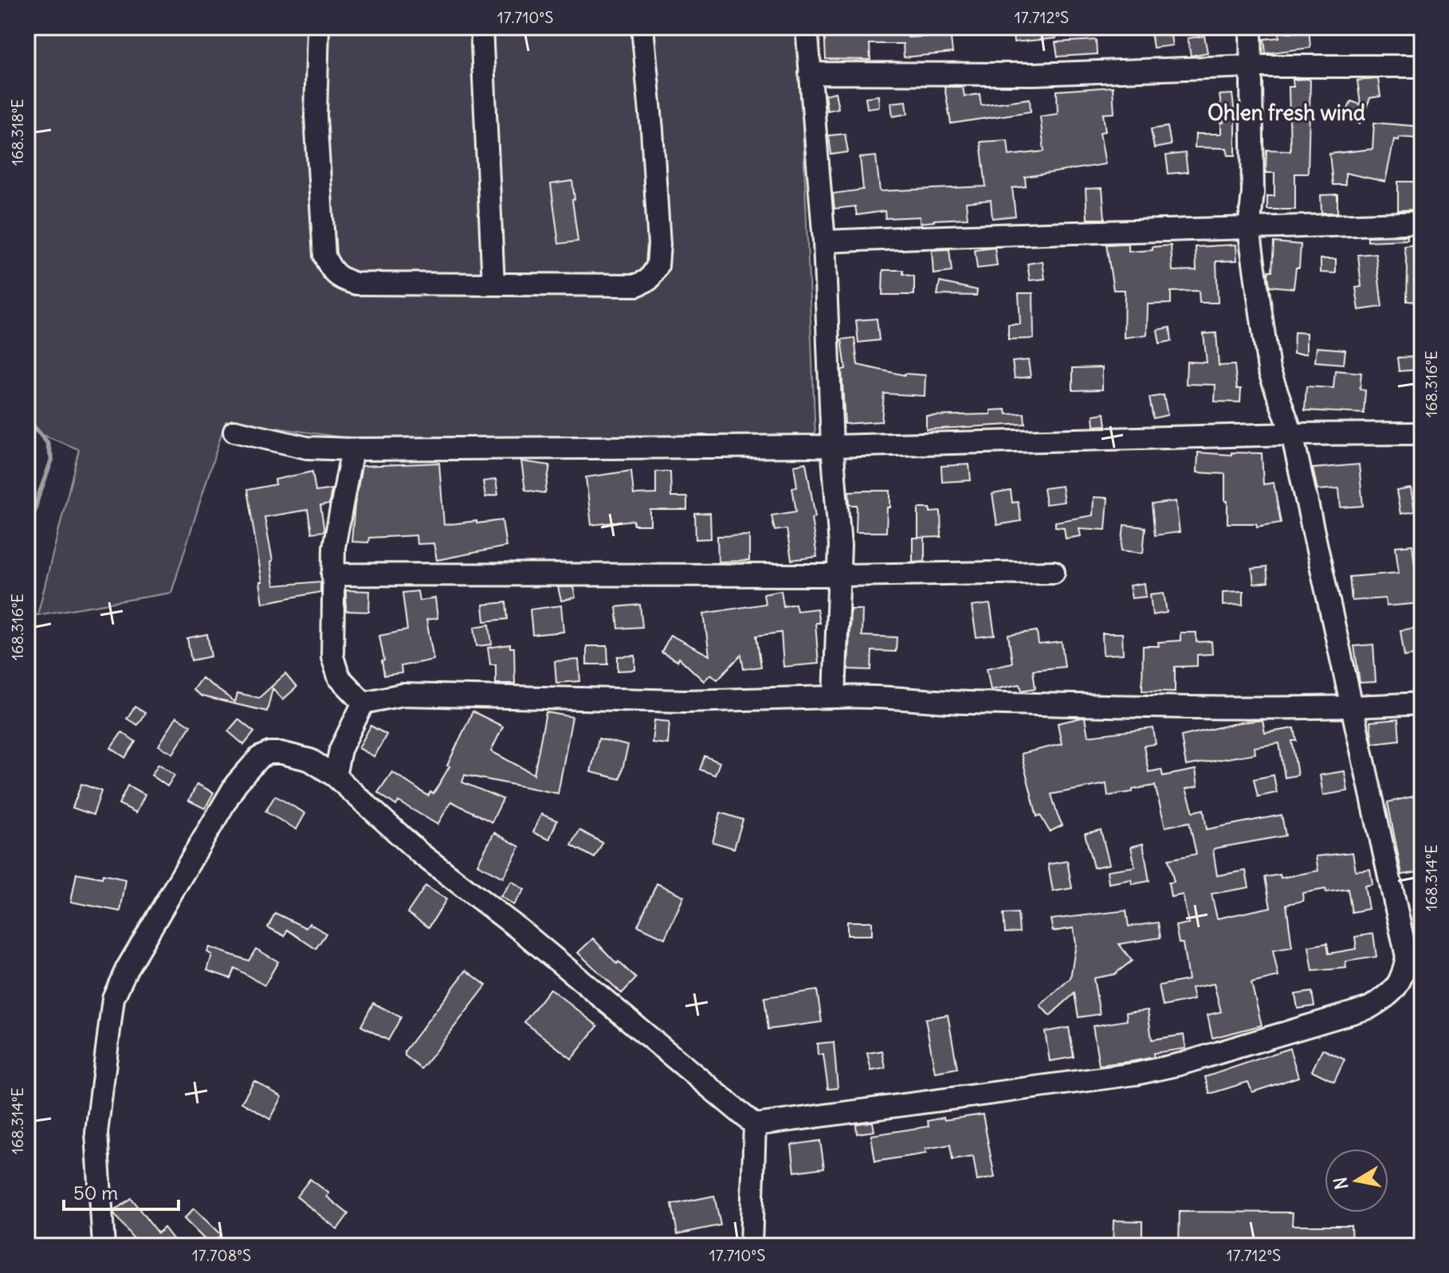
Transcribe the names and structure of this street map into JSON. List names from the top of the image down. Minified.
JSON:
{"districts":["Ohlen fresh wind"],"scale_bar":"50 m","north":"left","coordinates":["17.710°S","17.712°S","168.318°E","168.316°E","168.314°E","17.708°S"]}
